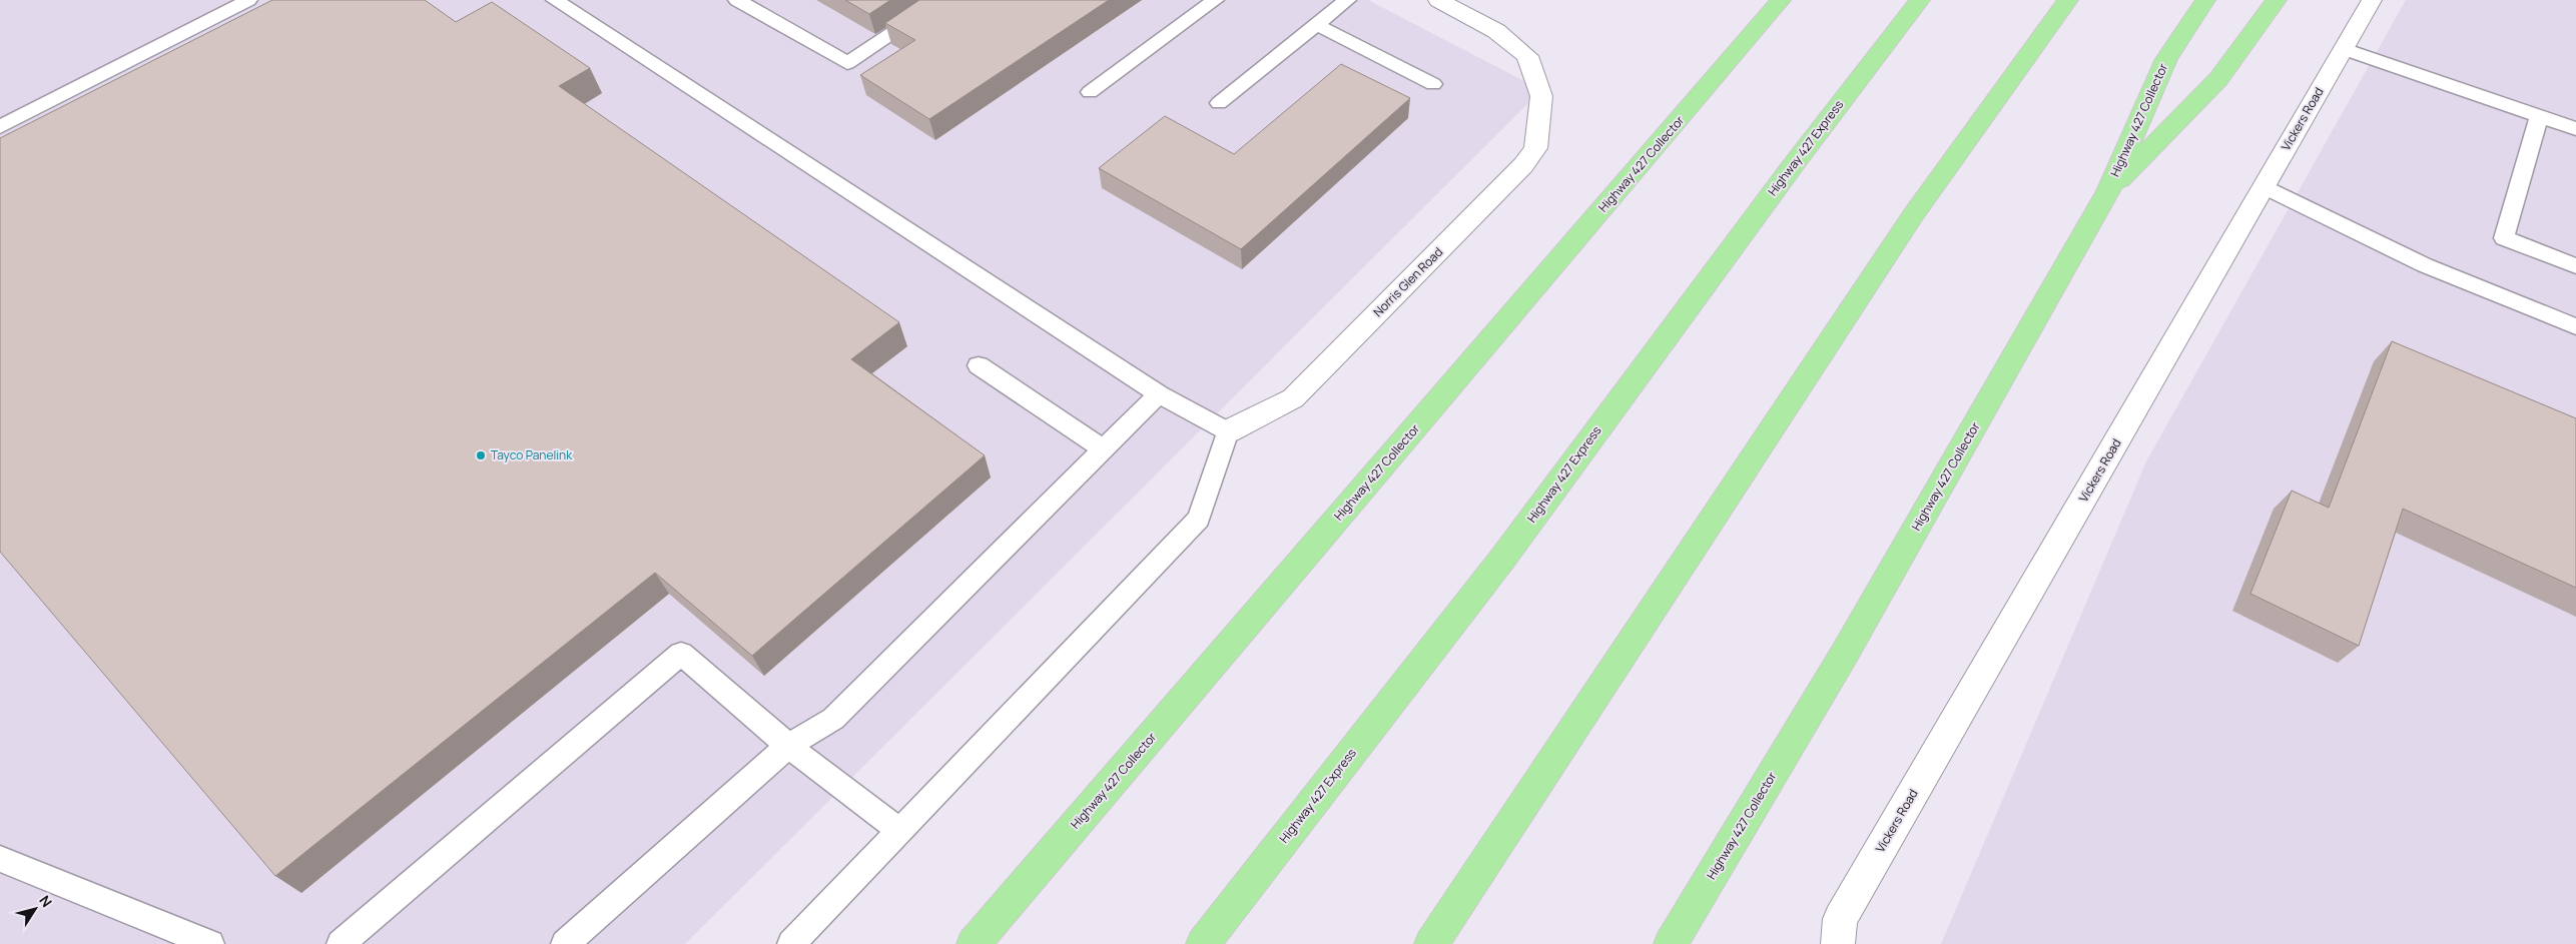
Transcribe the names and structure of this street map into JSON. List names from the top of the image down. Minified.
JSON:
{"streets":{"highway":["Highway 427 Collector","Highway 427 Express"],"street":["Vickers Road","Norris Glen Road"]},"places":["Tayco Panelink"],"north":"top right"}
